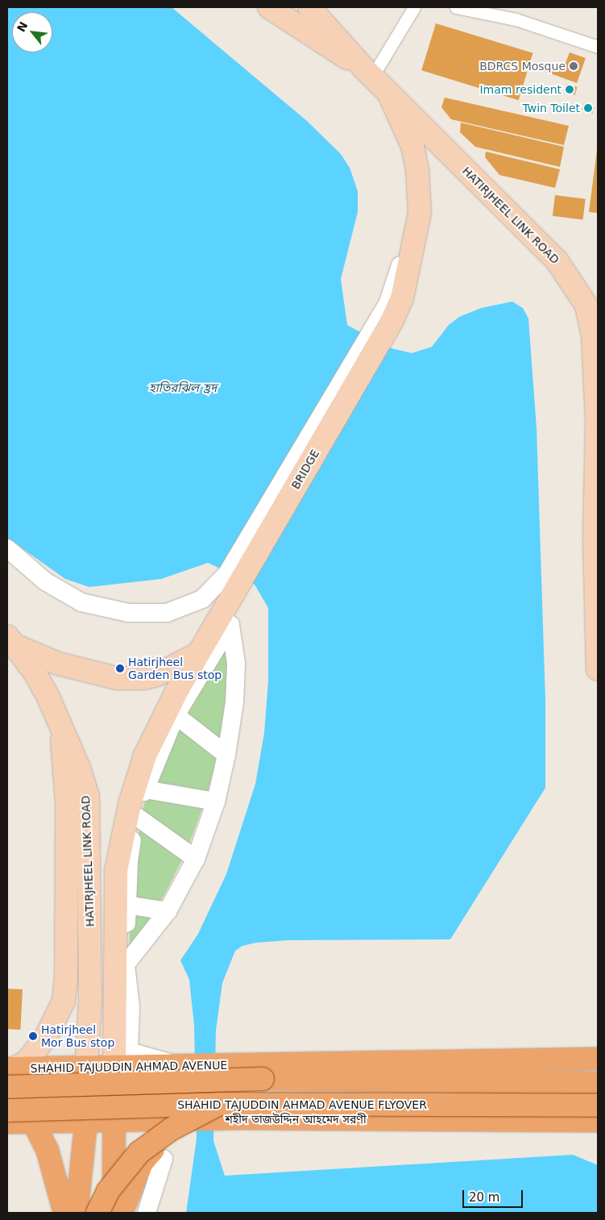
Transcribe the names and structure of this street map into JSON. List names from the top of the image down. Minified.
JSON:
{"streets":{"main road":["HATIRJHEEL LINK ROAD","BRIDGE","SHAHID TAJUDDIN AHMAD AVENUE","SHAHID TAJUDDIN AHMAD AVENUE FLYOVER","শহীদ তাজউদ্দিন আহমেদ সরণী"]},"crossings":[["HATIRJHEEL LINK ROAD","BRIDGE"],["HATIRJHEEL LINK ROAD","SHAHID TAJUDDIN AHMAD AVENUE"],["SHAHID TAJUDDIN AHMAD AVENUE","SHAHID TAJUDDIN AHMAD AVENUE FLYOVER"]],"water":["হাতিরঝিল হ্রদ"],"places":["BDRCS Mosque","Imam resident","Twin Toilet","Hatirjheel Garden Bus stop","Hatirjheel Mor Bus stop"],"scale_bar":"20 m","north":"top left"}
